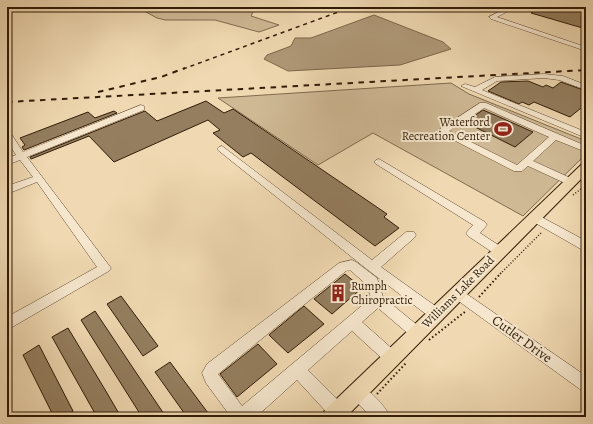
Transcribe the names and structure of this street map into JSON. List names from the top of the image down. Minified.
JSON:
{"streets":{"main road":["Williams Lake Road"],"street":["Cutler Drive"]},"crossings":[["Williams Lake Road","Cutler Drive"]],"places":{"sports":["Waterford Recreation Center"],"building":["Rumph Chiropractic"]}}
